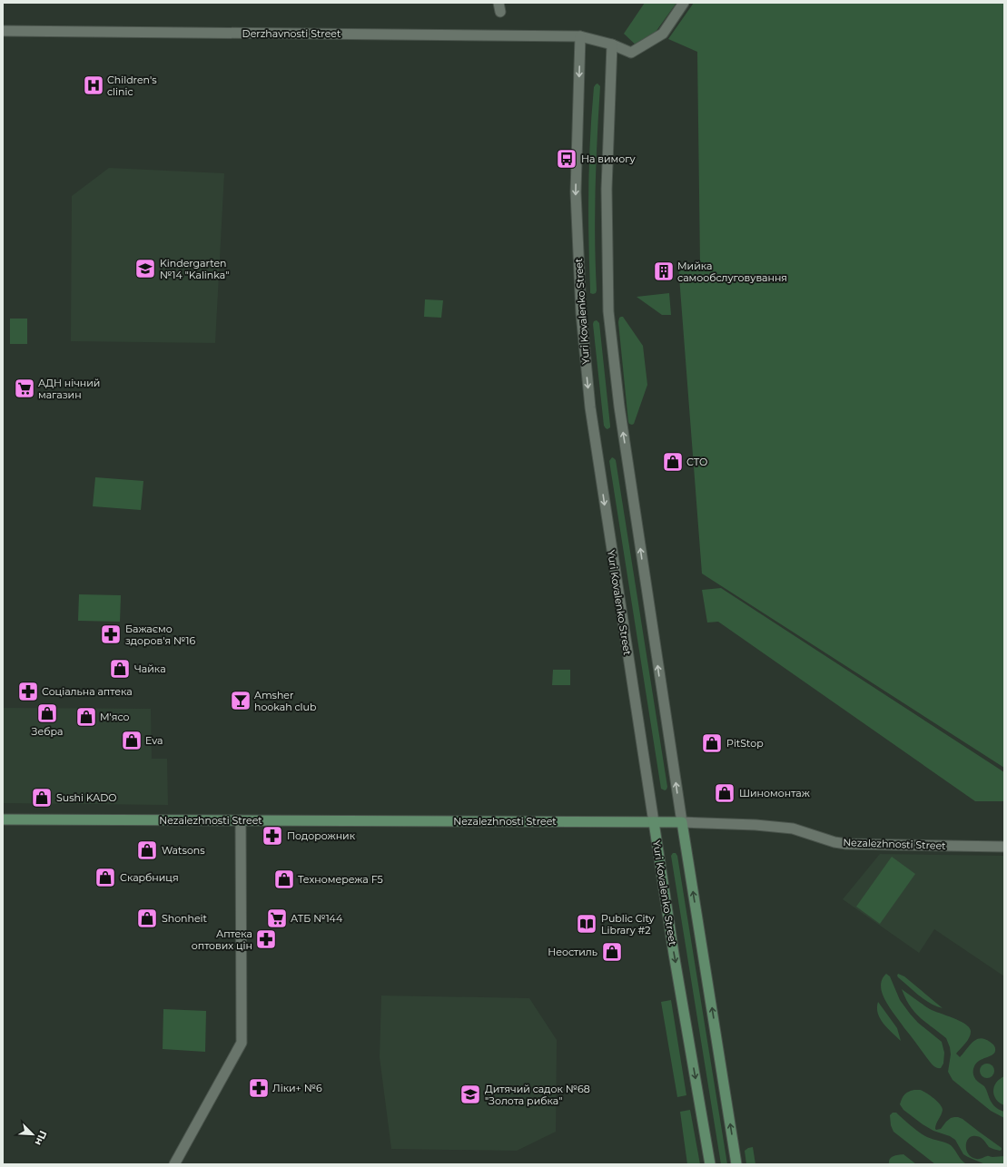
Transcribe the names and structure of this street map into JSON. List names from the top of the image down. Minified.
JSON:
{"streets":{"main road":["Yuri Kovalenko Street","Nezalezhnosti Street"],"street":["Derzhavnosti Street"]},"crossings":[["Derzhavnosti Street","Yuri Kovalenko Street"],["Yuri Kovalenko Street","Nezalezhnosti Street"]],"places":{"hospital":["Children's clinic"],"bus stop":["На вимогу"],"school or university":["Kindergarten №14 \"Kalinka\"","Дитячий садок №68 \"Золота рибка\""],"building":["Мийка самообслуговування"],"supermarket":["АДН нічний магазин","АТБ №144"],"shop":["СТО","Чайка","Зебра","М'ясо","Eva","PitStop","Шиномонтаж","Sushi KADO","Watsons","Скарбниця","Техномережа F5","Shonheit","Неостиль"],"pharmacy":["Бажаємо здоров'я №16","Соціальна аптека","Подорожник","Аптека оптових цін","Ліки+ №6"],"bar":["Amsher hookah club"],"library":["Public City Library #2"]},"north":"bottom right"}
